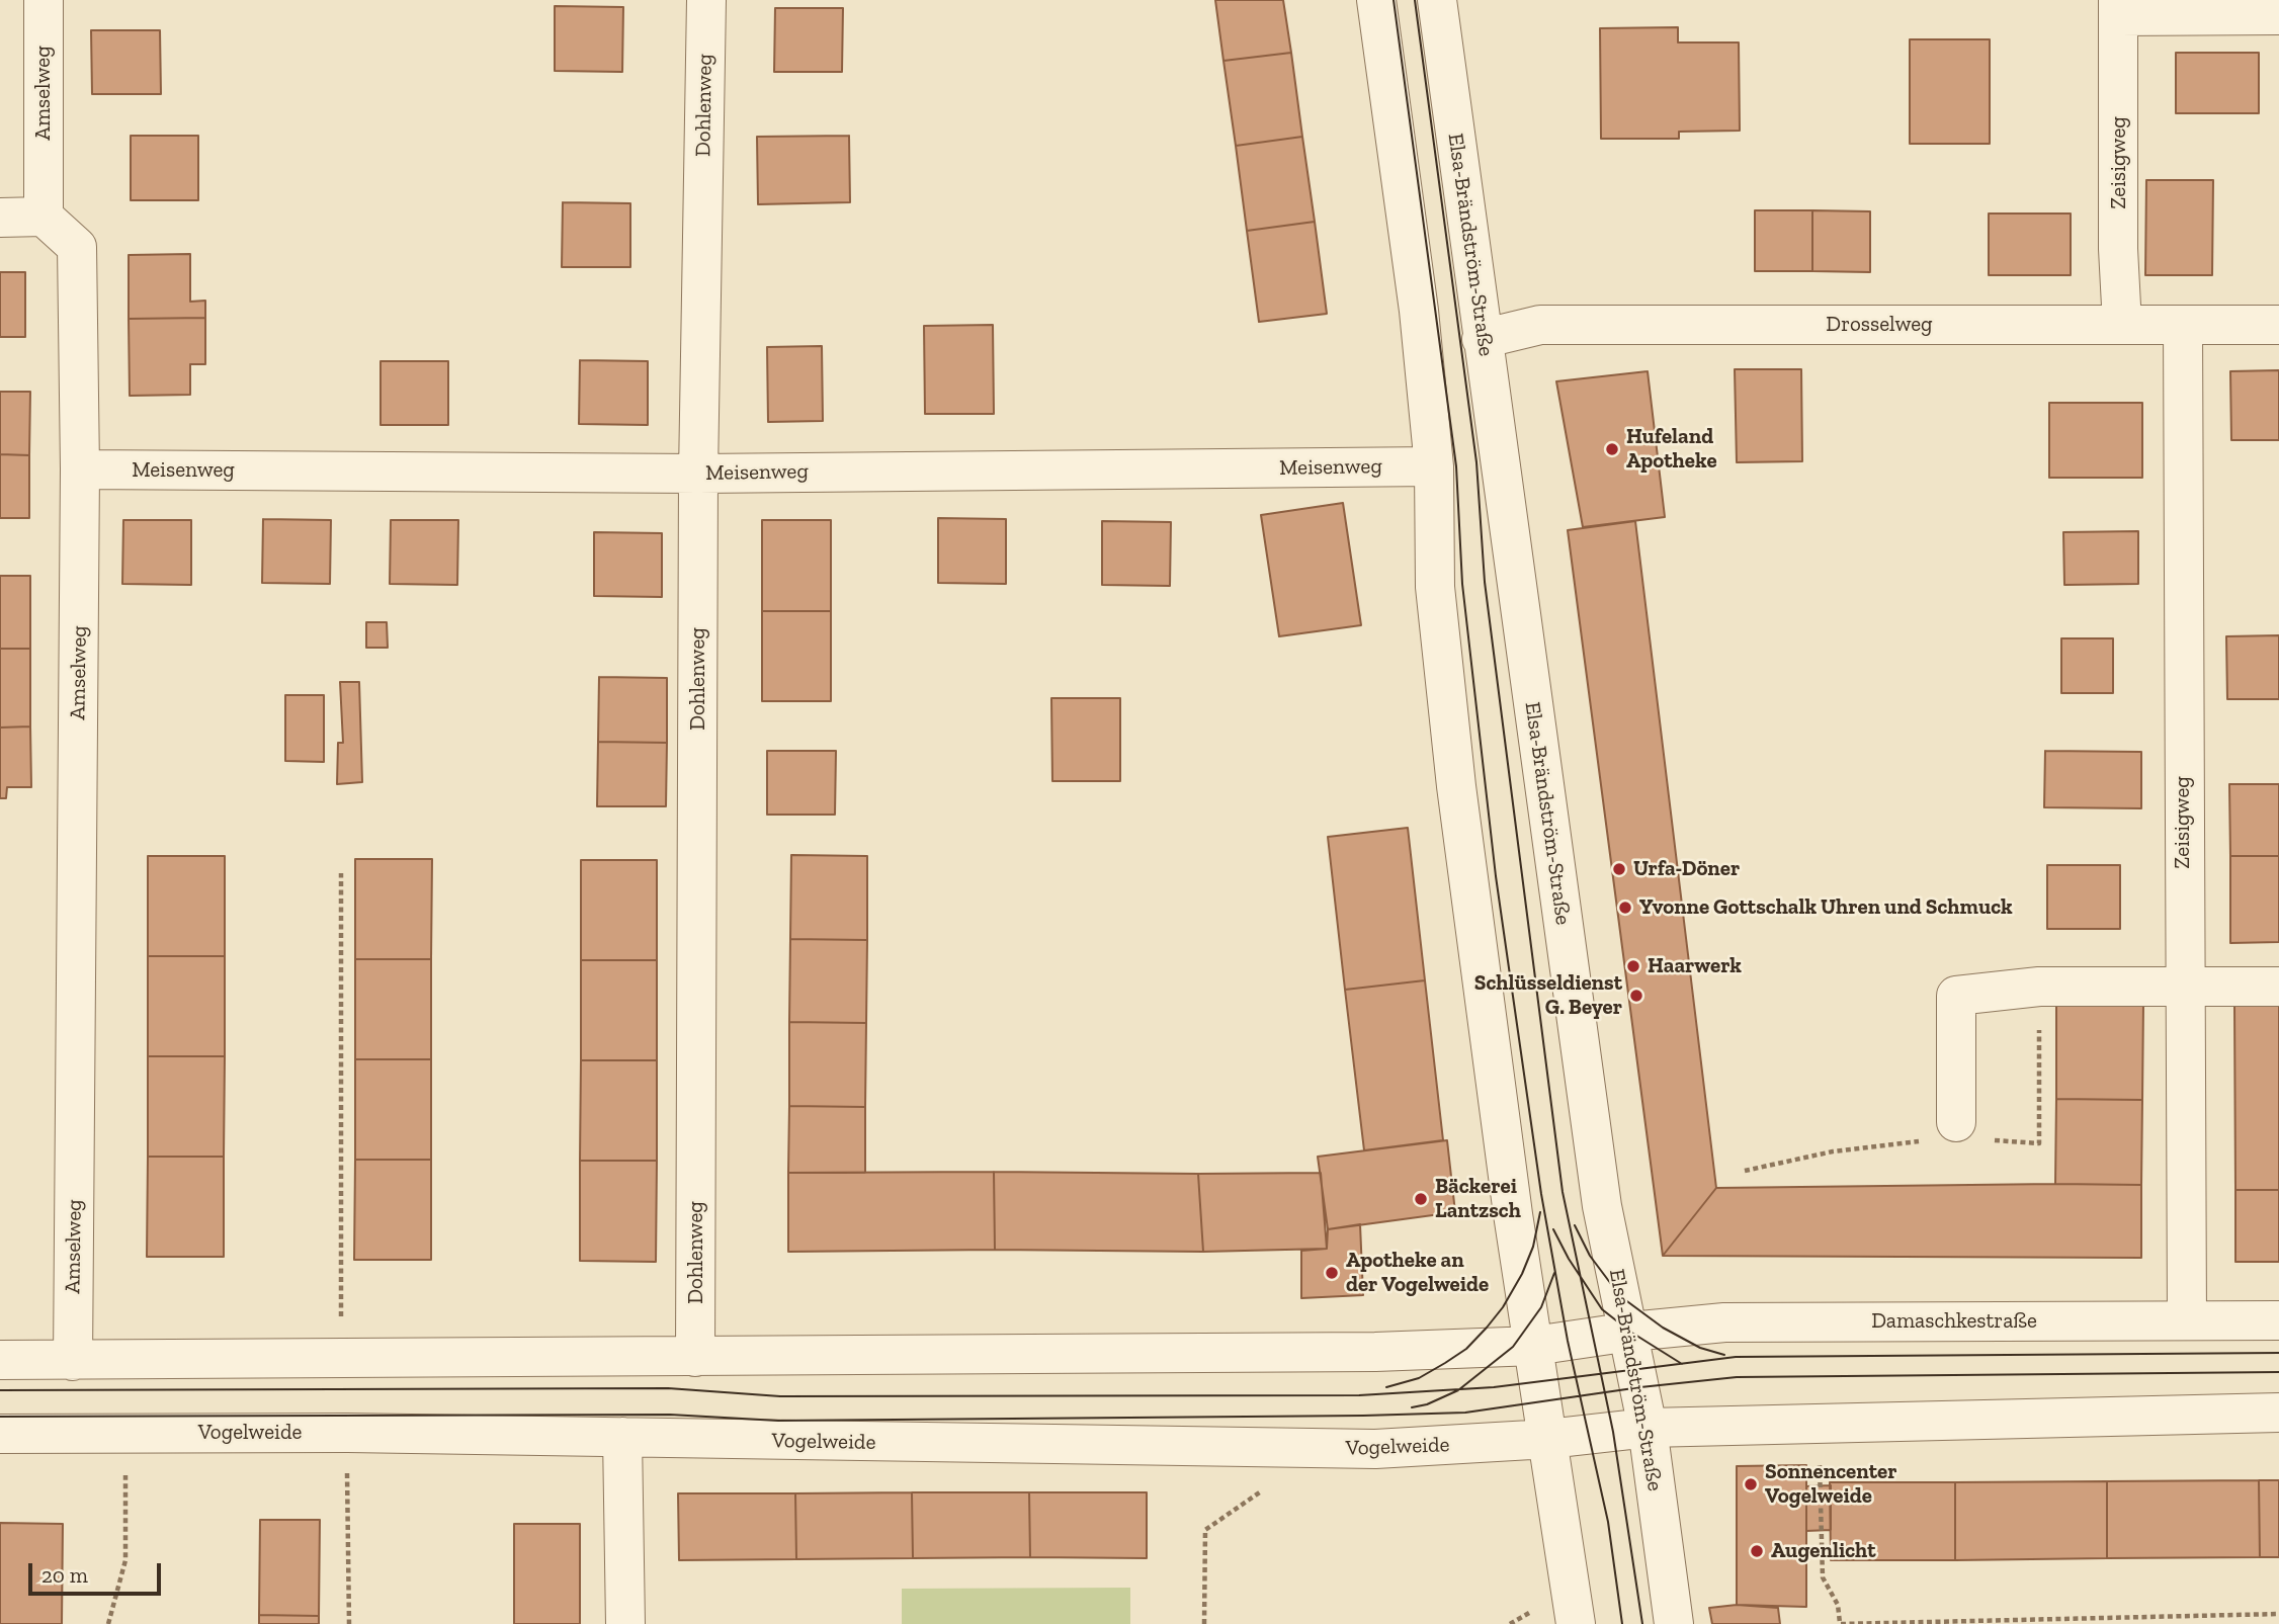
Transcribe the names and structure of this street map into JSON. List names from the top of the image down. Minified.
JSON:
{"streets":{"street":["Amselweg","Dohlenweg","Zeisigweg","Elsa-Brändström-Straße","Drosselweg","Meisenweg","Damaschkestraße","Vogelweide"]},"crossings":[["Amselweg","Meisenweg"],["Dohlenweg","Meisenweg"],["Zeisigweg","Drosselweg"],["Zeisigweg","Damaschkestraße"],["Elsa-Brändström-Straße","Drosselweg"],["Elsa-Brändström-Straße","Damaschkestraße"],["Elsa-Brändström-Straße","Vogelweide"]],"places":["Hufeland Apotheke","Urfa-Döner","Yvonne Gottschalk Uhren und Schmuck","Haarwerk","Schlüsseldienst G. Beyer","Bäckerei Lantzsch","Apotheke an der Vogelweide","Sonnencenter Vogelweide","Augenlicht"],"scale_bar":"20 m"}
